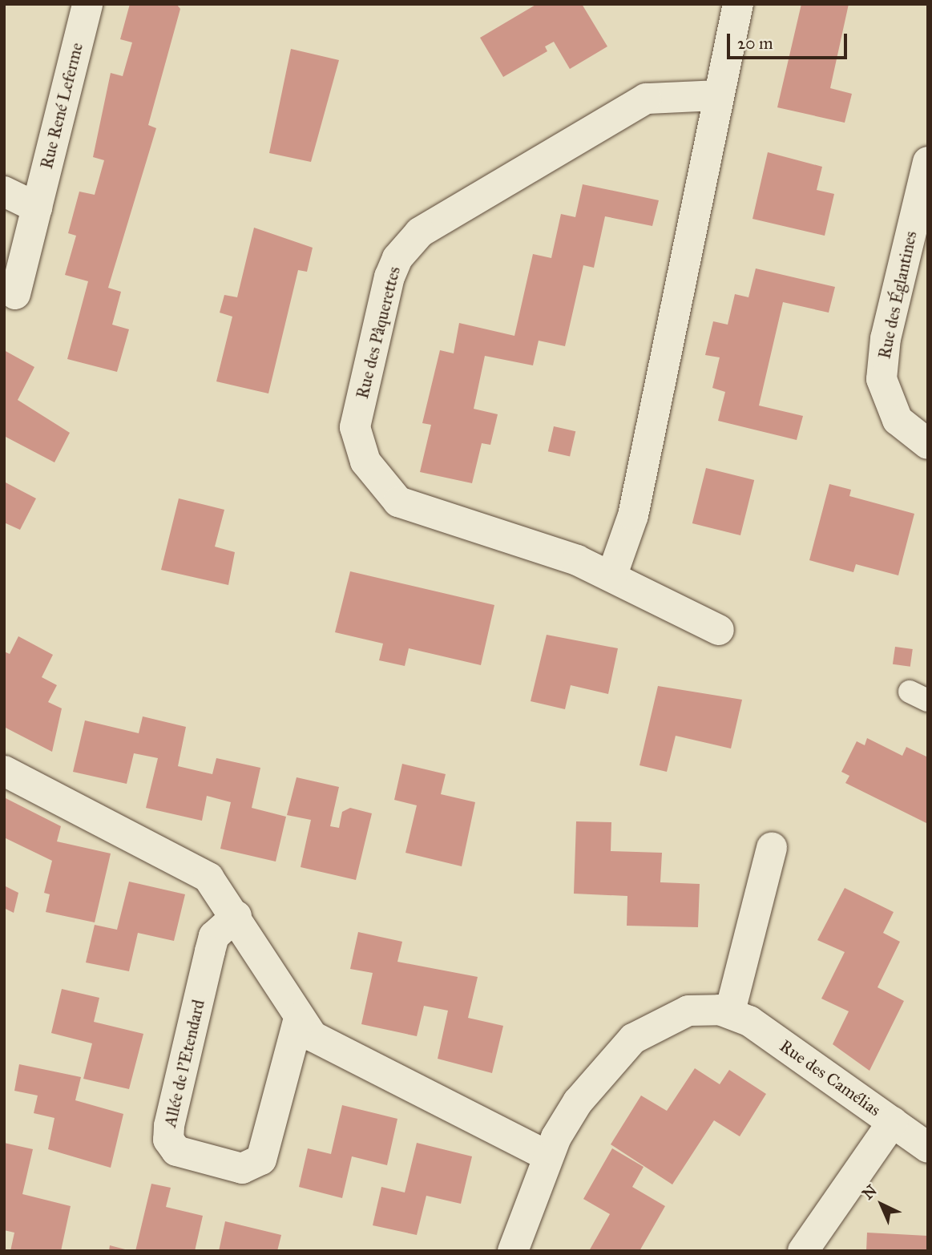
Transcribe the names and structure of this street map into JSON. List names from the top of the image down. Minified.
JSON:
{"streets":{"street":["Rue René Leferme","Rue des Églantines","Rue des Pâquerettes","Allée de l'Etendard","Rue des Camélias"]},"scale_bar":"20 m","north":"top left"}
